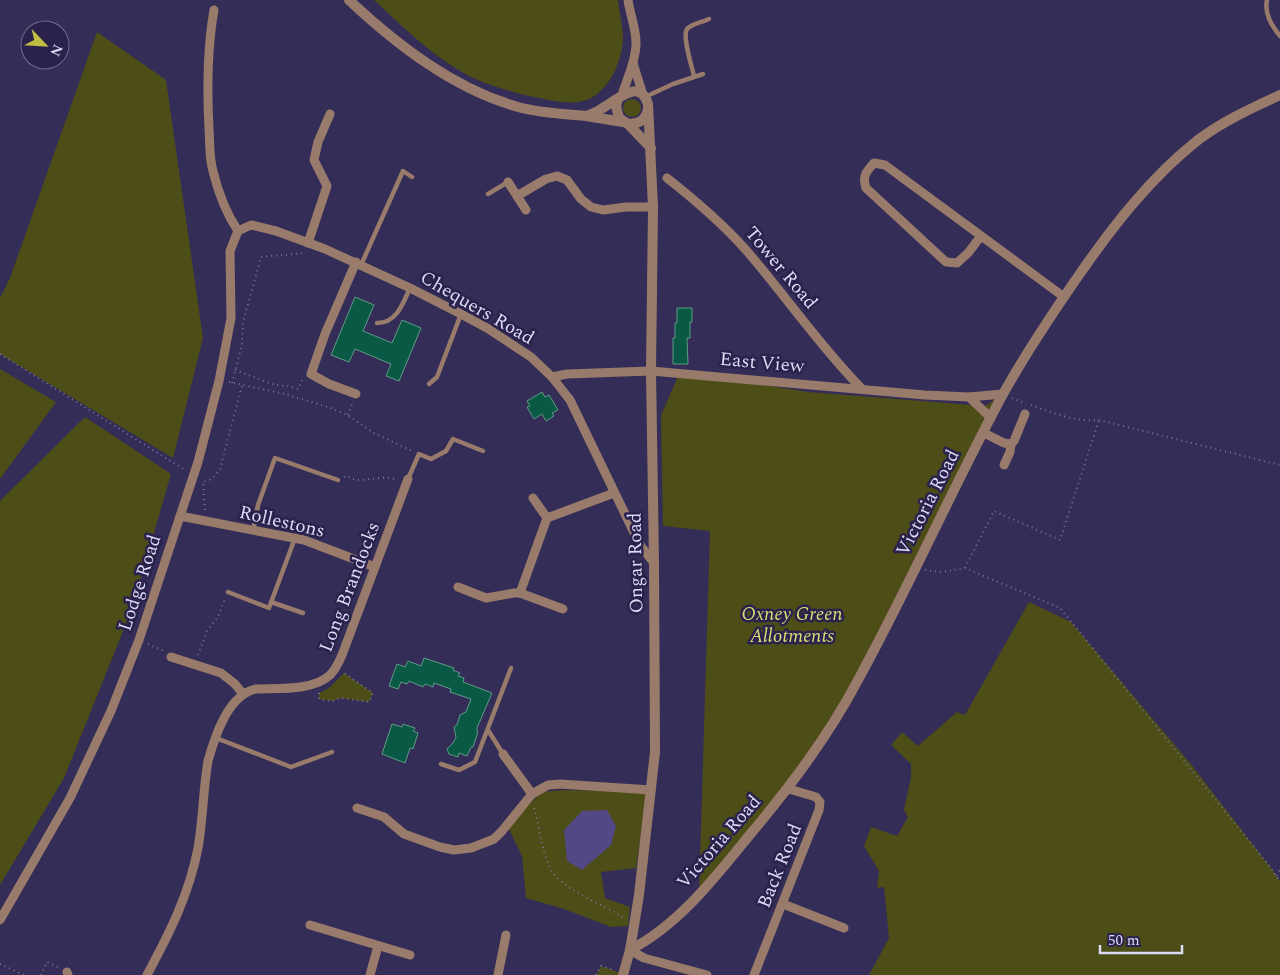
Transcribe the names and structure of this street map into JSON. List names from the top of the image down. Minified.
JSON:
{"streets":{"street":["Tower Road","Chequers Road","East View","Victoria Road","Rollestons","Ongar Road","Lodge Road","Long Brandocks","Back Road"]},"crossings":[["Tower Road","East View"],["Chequers Road","East View"],["Chequers Road","Ongar Road"],["Chequers Road","Lodge Road"],["East View","Victoria Road"],["East View","Ongar Road"],["Victoria Road","Ongar Road"],["Victoria Road","Back Road"],["Rollestons","Lodge Road"],["Rollestons","Long Brandocks"]],"parks":["Oxney Green Allotments"],"scale_bar":"50 m","north":"bottom right"}
